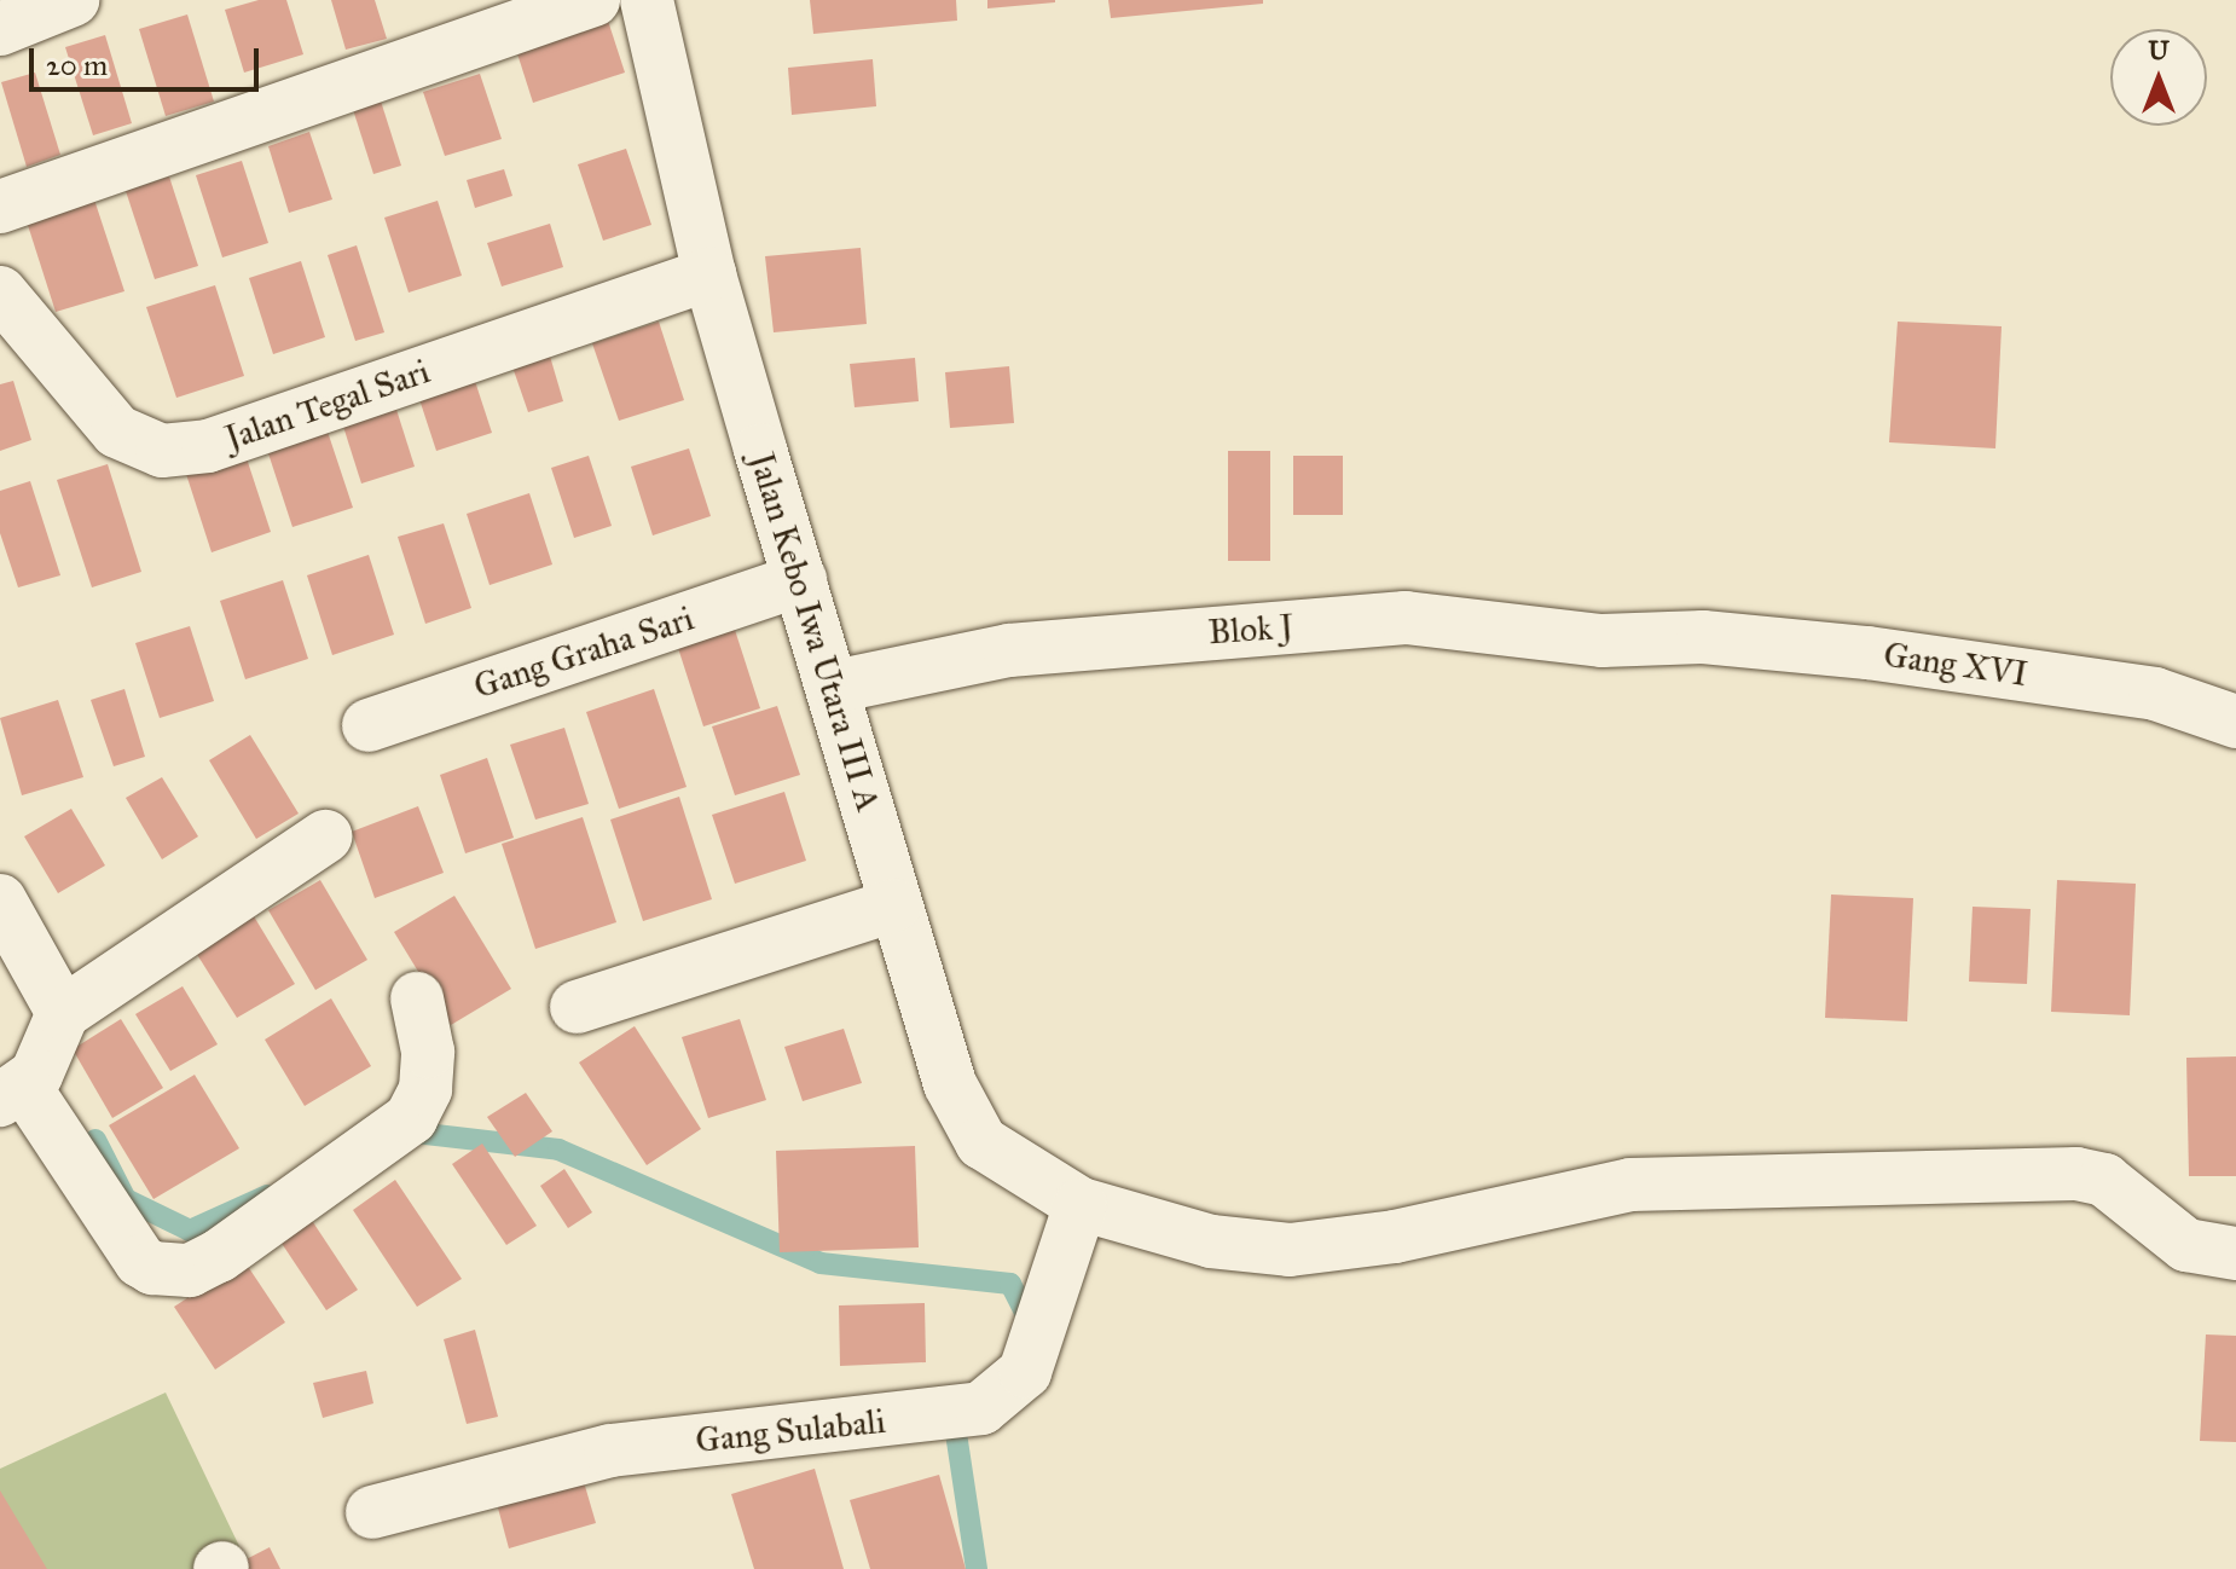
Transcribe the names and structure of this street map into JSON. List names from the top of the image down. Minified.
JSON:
{"streets":{"street":["Jalan Tegal Sari","Blok J","Jalan Kebo Iwa Utara III A","Gang Graha Sari","Gang XVI","Gang Sulabali"]},"crossings":[["Jalan Tegal Sari","Jalan Kebo Iwa Utara III A"],["Blok J","Jalan Kebo Iwa Utara III A"],["Blok J","Gang XVI"],["Jalan Kebo Iwa Utara III A","Gang Graha Sari"],["Jalan Kebo Iwa Utara III A","Gang Sulabali"]],"scale_bar":"20 m","north":"top"}
